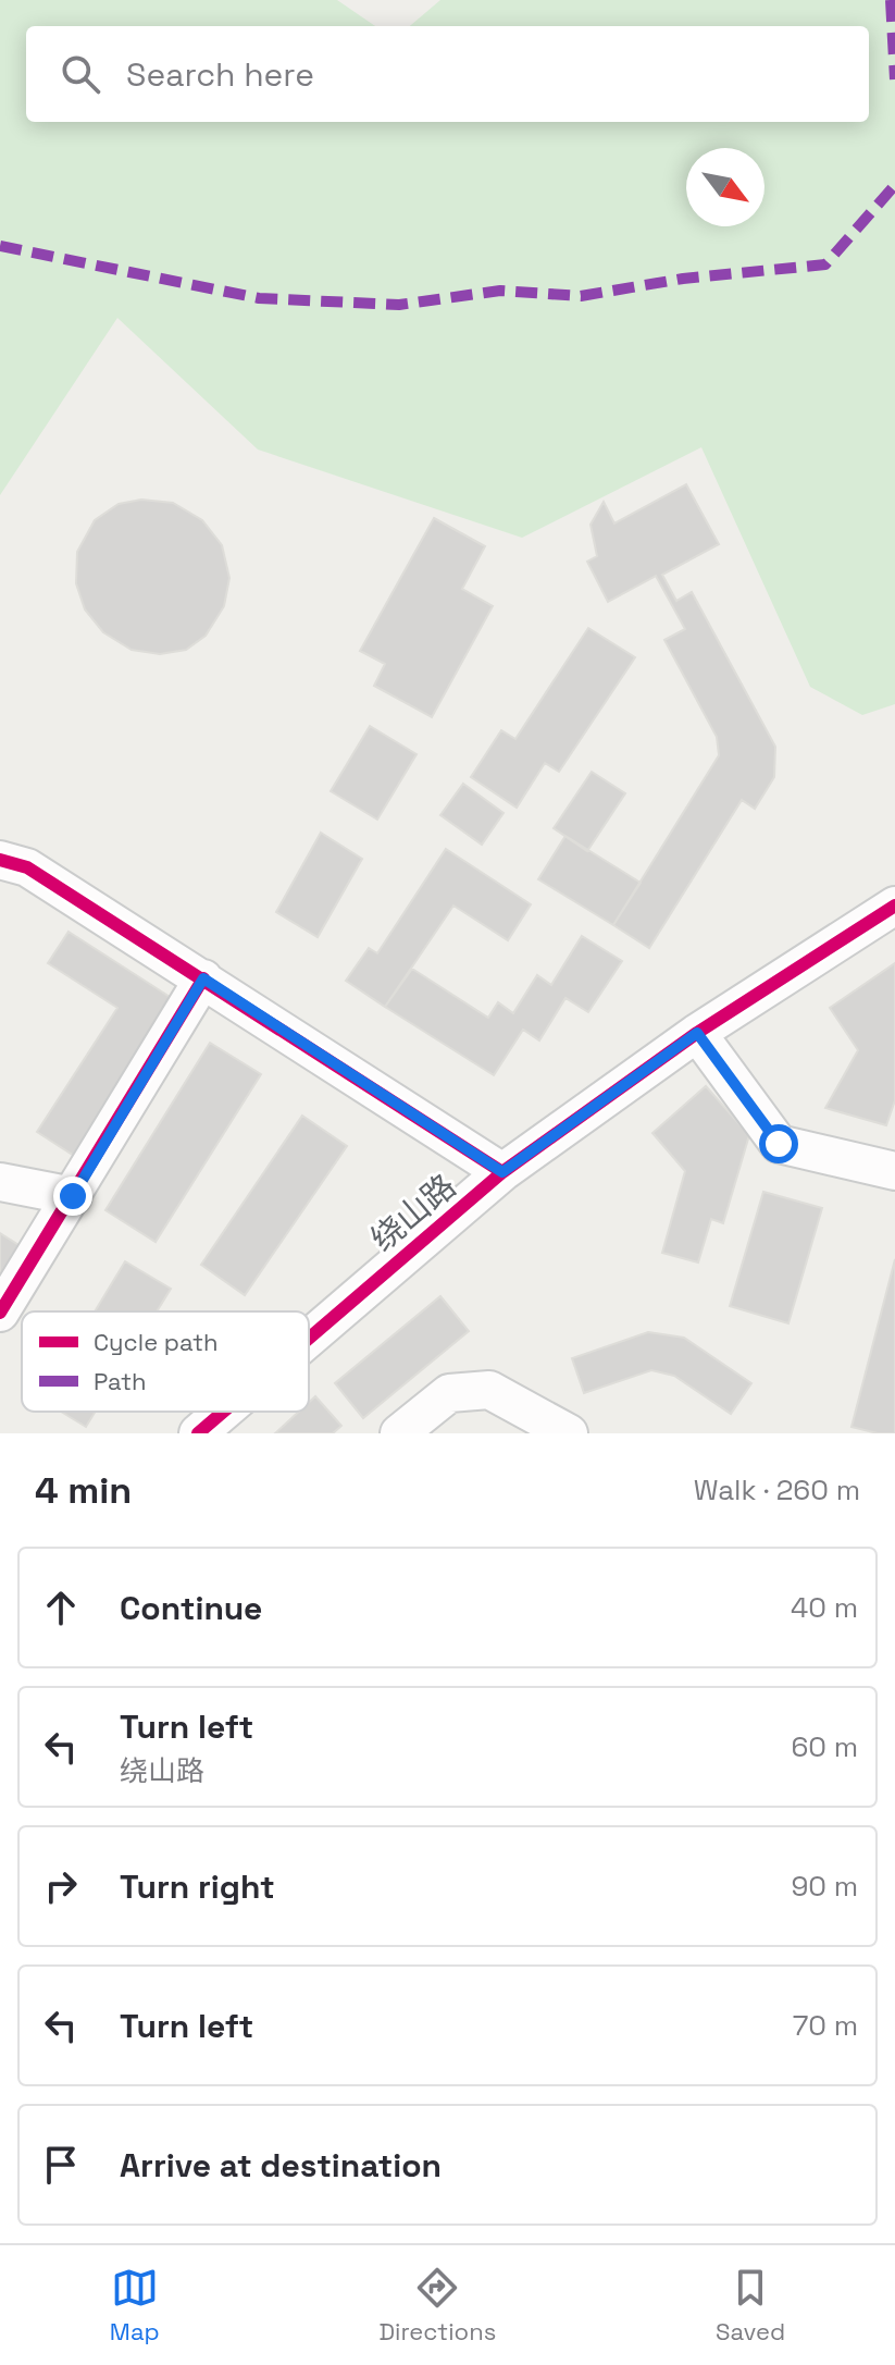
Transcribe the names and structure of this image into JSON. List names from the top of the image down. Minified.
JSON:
{"streets":{"street":["绕山路"]},"legend":["Cycle path","Path"],"north":"bottom right","page":{"search":"Search here","heading":["4 min","Walk · 260 m"],"list":[["Continue","40 m"],["Turn left","绕山路","60 m"],["Turn right","90 m"],["Turn left","70 m"],"Arrive at destination"],"nav":["Map","Directions","Saved"]}}
